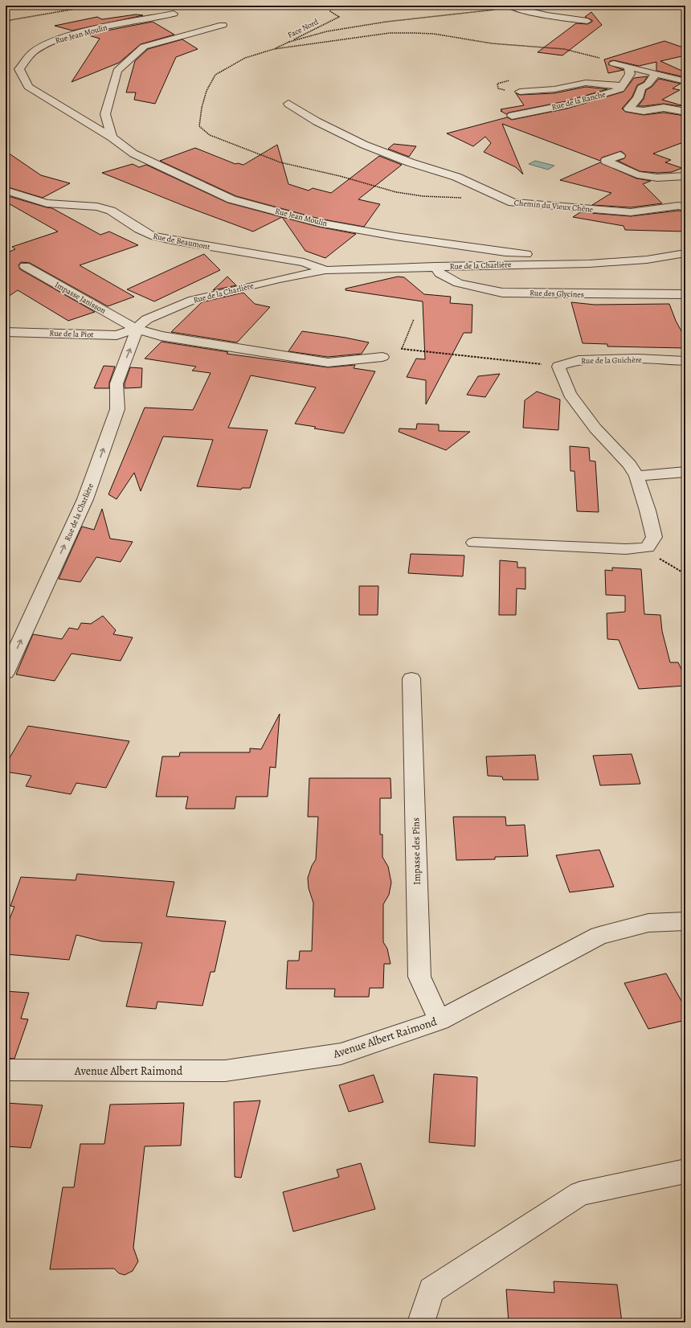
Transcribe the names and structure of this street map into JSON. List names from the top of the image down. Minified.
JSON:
{"streets":{"street":["Rue Jean Moulin","Rue de la Ranche","Chemin du Vieux Chêne","Rue de Beaumont","Rue de la Charlière","Rue des Glycines","Impasse Janisson","Rue de la Piot","Rue de la Guichère","Impasse des Pins","Avenue Albert Raimond"],"path":["Face Nord"]},"crossings":[["Rue Jean Moulin","Rue de la Charlière"],["Rue de Beaumont","Rue de la Charlière"],["Rue de la Charlière","Rue des Glycines"],["Rue de la Charlière","Impasse Janisson"],["Rue de la Charlière","Rue de la Piot"],["Impasse Janisson","Rue de la Piot"],["Impasse des Pins","Avenue Albert Raimond"]],"one_way":["Rue de la Charlière"]}
